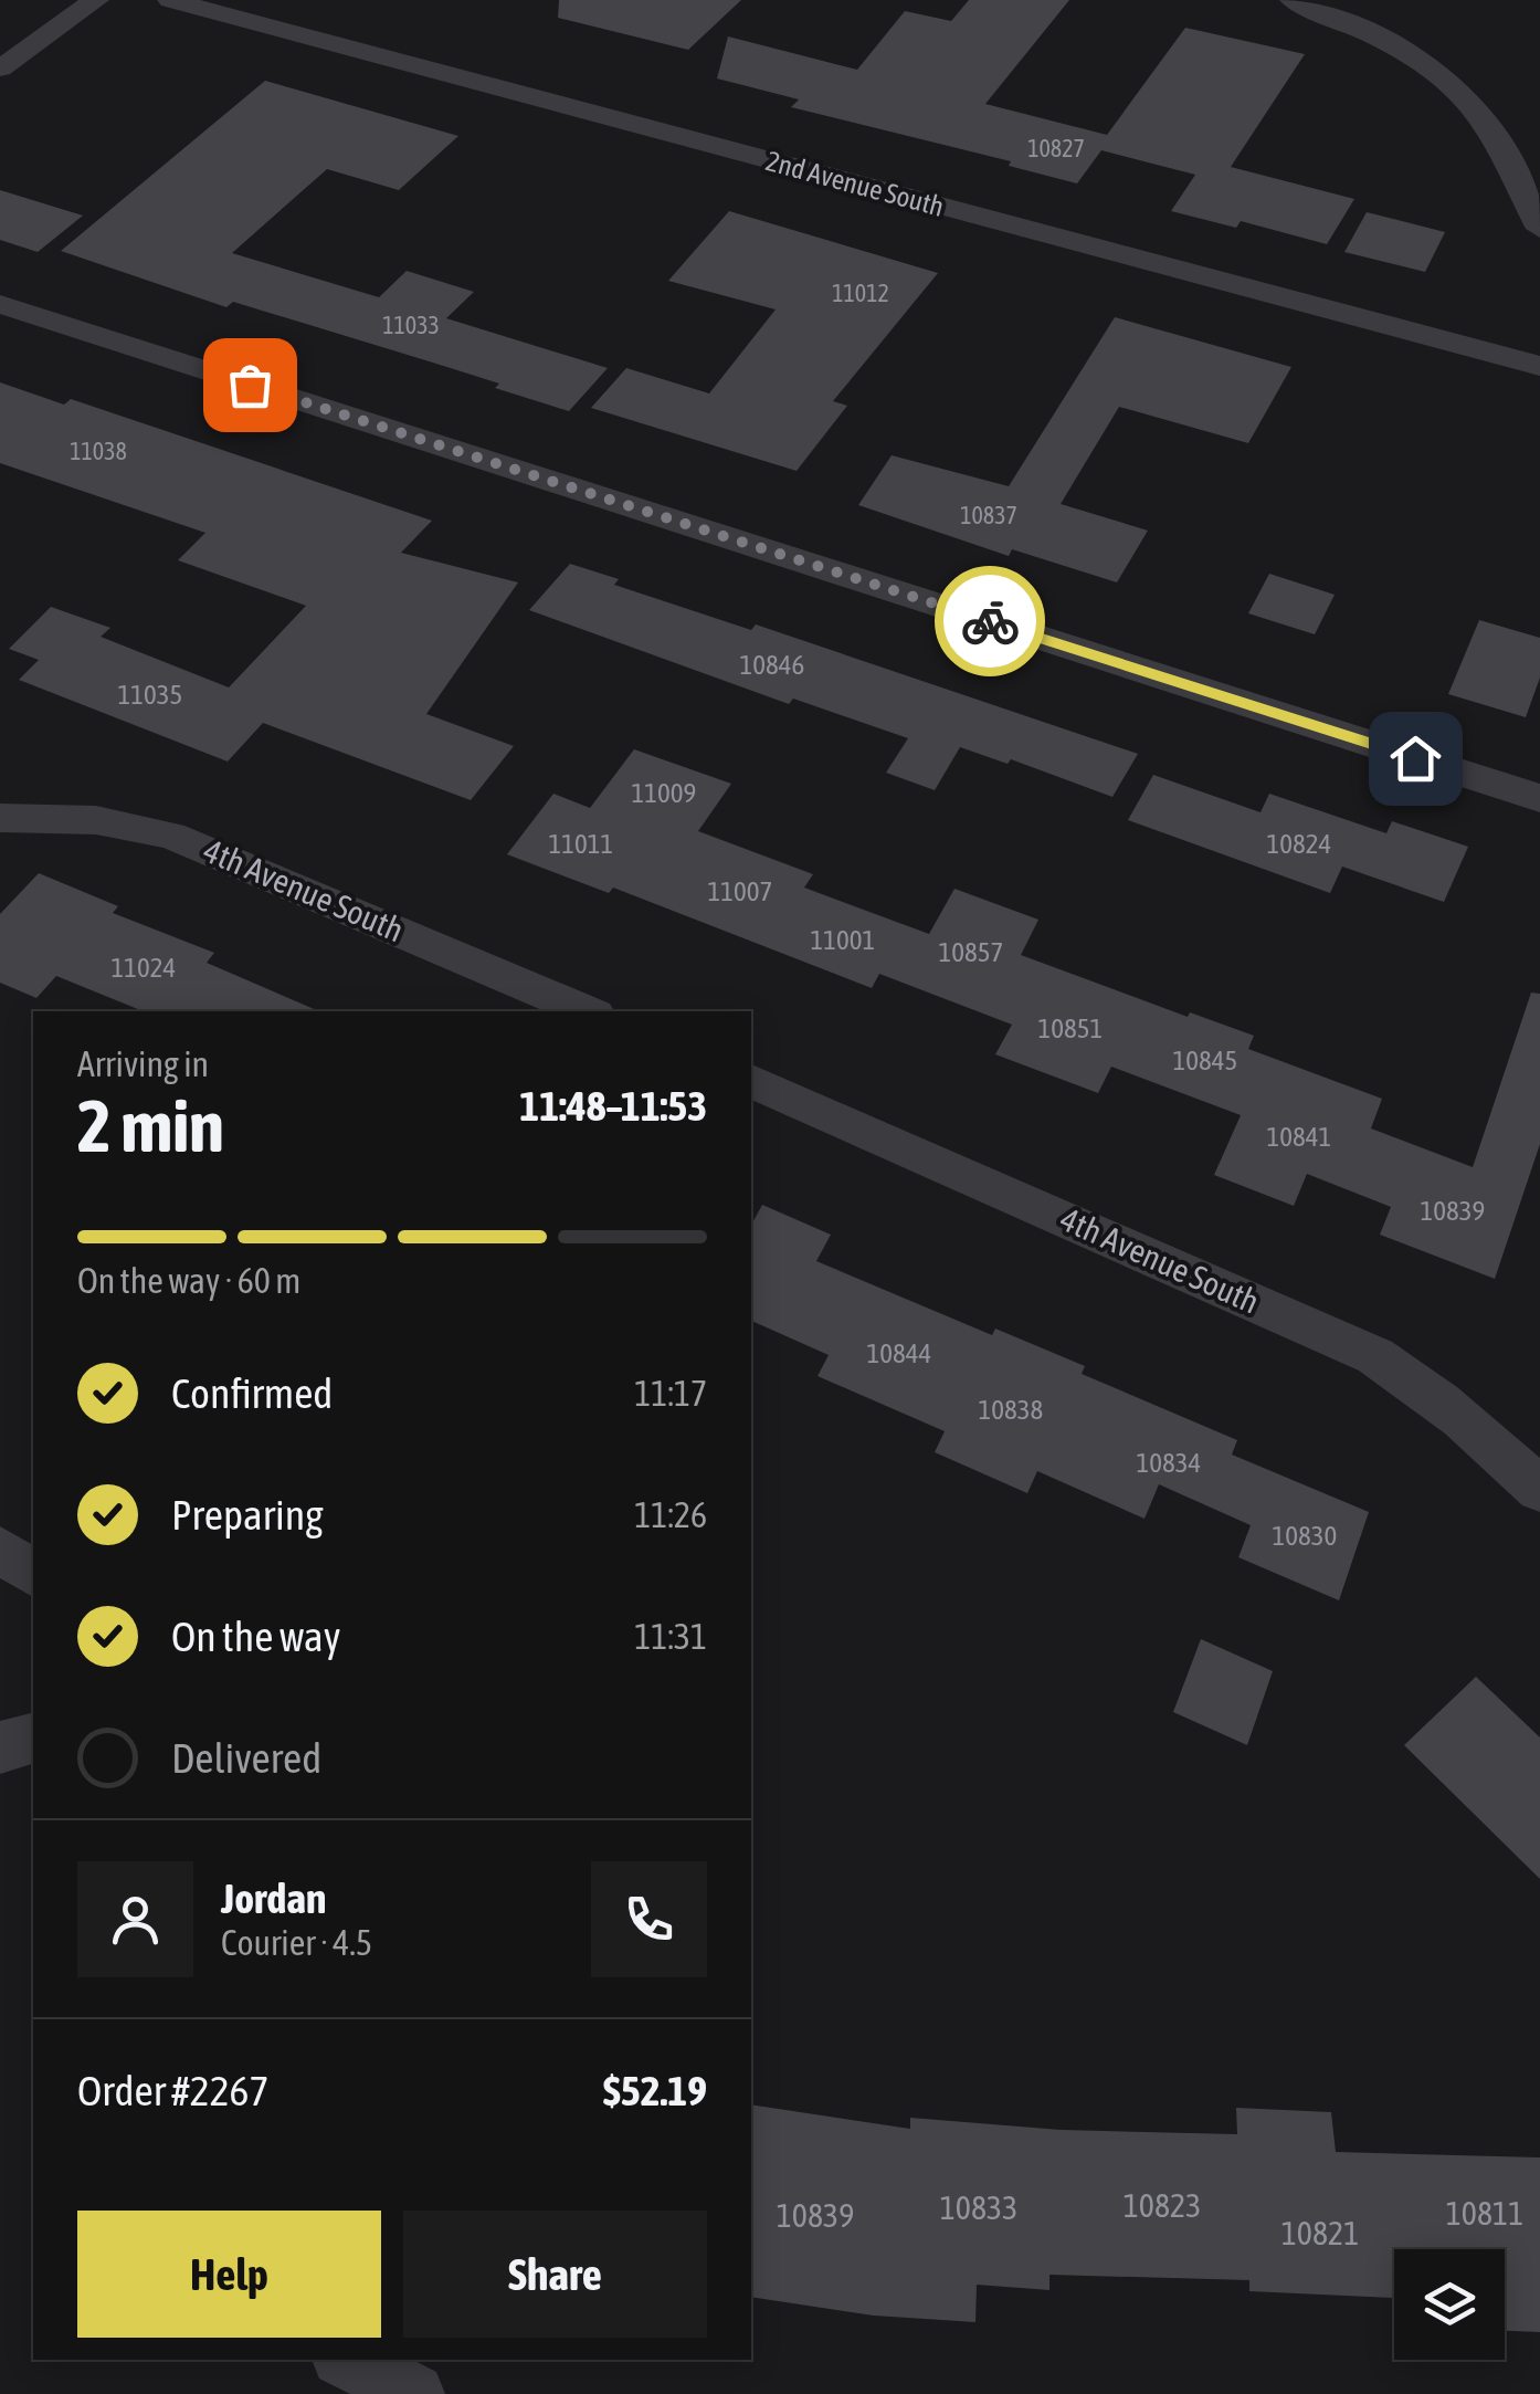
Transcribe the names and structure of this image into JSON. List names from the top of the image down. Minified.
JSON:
{"streets":{"street":["2nd Avenue South","4th Avenue South"]},"house_numbers":["10827","11012","11033","11038","10837","10846","11035","11009","11011","10824","11007","11001","10857","11024","10851","10845","10841","10839","10844","10838","10834","10830","10823","10833","10811","10839","10821"],"page":{"heading":["2 min","Arriving in","11:48–11:53"],"panel":["Jordan","Courier · 4.5","Order #2267","$52.19"],"bar":"On the way · 60 m","list":[["Confirmed","11:17"],["Preparing","11:26"],["On the way","11:31"],"Delivered"],"buttons":["Help","Share"]}}
